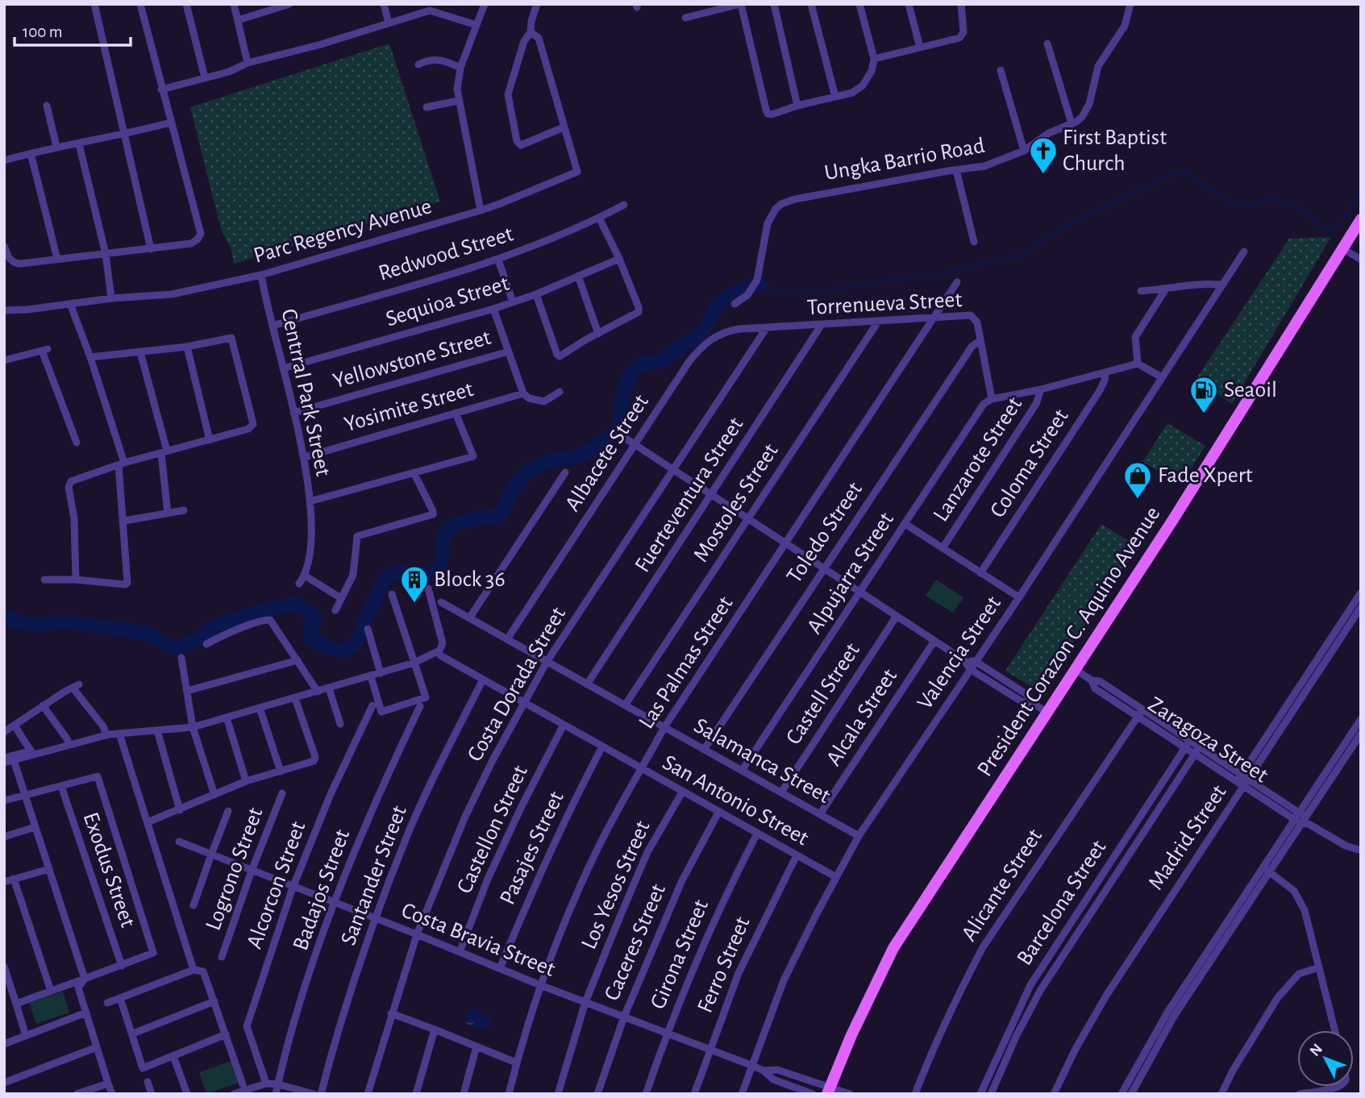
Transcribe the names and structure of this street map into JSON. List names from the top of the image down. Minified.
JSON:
{"streets":{"main road":["President Corazon C. Aquino Avenue"],"street":["Ungka Barrio Road","Parc Regency Avenue","Redwood Street","Sequioa Street","Torrenueva Street","Yellowstone Street","Centrral Park Street","Yosimite Street","Albacete Street","Lanzarote Street","Coloma Street","Fuerteventura Street","Mostoles Street","Toledo Street","Alpujarra Street","Valencia Street","Las Palmas Street","Costa Dorada Street","Castell Street","Alcala Street","Zaragoza Street","Salamanca Street","San Antonio Street","Castellon Street","Madrid Street","Pasajes Street","Logrono Street","Exodus Street","Santander Street","Alcorcon Street","Los Yesos Street","Alicante Street","Badajos Street","Barcelona Street","Costa Bravia Street","Caceres Street","Girona Street","Ferro Street"]},"crossings":[["Parc Regency Avenue","Centrral Park Street"],["Redwood Street","Centrral Park Street"],["Sequioa Street","Centrral Park Street"],["Torrenueva Street","Albacete Street"],["Torrenueva Street","Fuerteventura Street"],["Torrenueva Street","Mostoles Street"],["Torrenueva Street","Toledo Street"],["Torrenueva Street","Alpujarra Street"],["Torrenueva Street","Las Palmas Street"],["Torrenueva Street","Costa Dorada Street"],["Yellowstone Street","Centrral Park Street"],["Centrral Park Street","Yosimite Street"],["Albacete Street","Costa Dorada Street"],["Albacete Street","Salamanca Street"],["Fuerteventura Street","Salamanca Street"],["Mostoles Street","Salamanca Street"],["Toledo Street","Salamanca Street"],["Alpujarra Street","Salamanca Street"],["President Corazon C. Aquino Avenue","Zaragoza Street"],["President Corazon C. Aquino Avenue","Costa Bravia Street"],["Valencia Street","Salamanca Street"],["Valencia Street","San Antonio Street"],["Valencia Street","Costa Bravia Street"],["Las Palmas Street","Salamanca Street"],["Las Palmas Street","San Antonio Street"],["Las Palmas Street","Costa Bravia Street"],["Costa Dorada Street","Salamanca Street"],["Costa Dorada Street","San Antonio Street"],["Costa Dorada Street","Costa Bravia Street"],["Castell Street","Salamanca Street"],["Alcala Street","Salamanca Street"],["Zaragoza Street","Madrid Street"],["Zaragoza Street","Alicante Street"],["Zaragoza Street","Barcelona Street"],["San Antonio Street","Castellon Street"],["San Antonio Street","Pasajes Street"],["San Antonio Street","Santander Street"],["San Antonio Street","Los Yesos Street"],["San Antonio Street","Caceres Street"],["San Antonio Street","Girona Street"],["San Antonio Street","Ferro Street"],["Castellon Street","Costa Bravia Street"],["Pasajes Street","Costa Bravia Street"],["Logrono Street","Costa Bravia Street"],["Santander Street","Costa Bravia Street"],["Alcorcon Street","Costa Bravia Street"],["Los Yesos Street","Costa Bravia Street"],["Badajos Street","Costa Bravia Street"],["Costa Bravia Street","Caceres Street"],["Costa Bravia Street","Girona Street"],["Costa Bravia Street","Ferro Street"]],"places":{"church":["First Baptist Church"],"fuel station":["Seaoil"],"shop":["Fade Xpert"],"building":["Block 36"]},"scale_bar":"100 m","north":"top left"}
